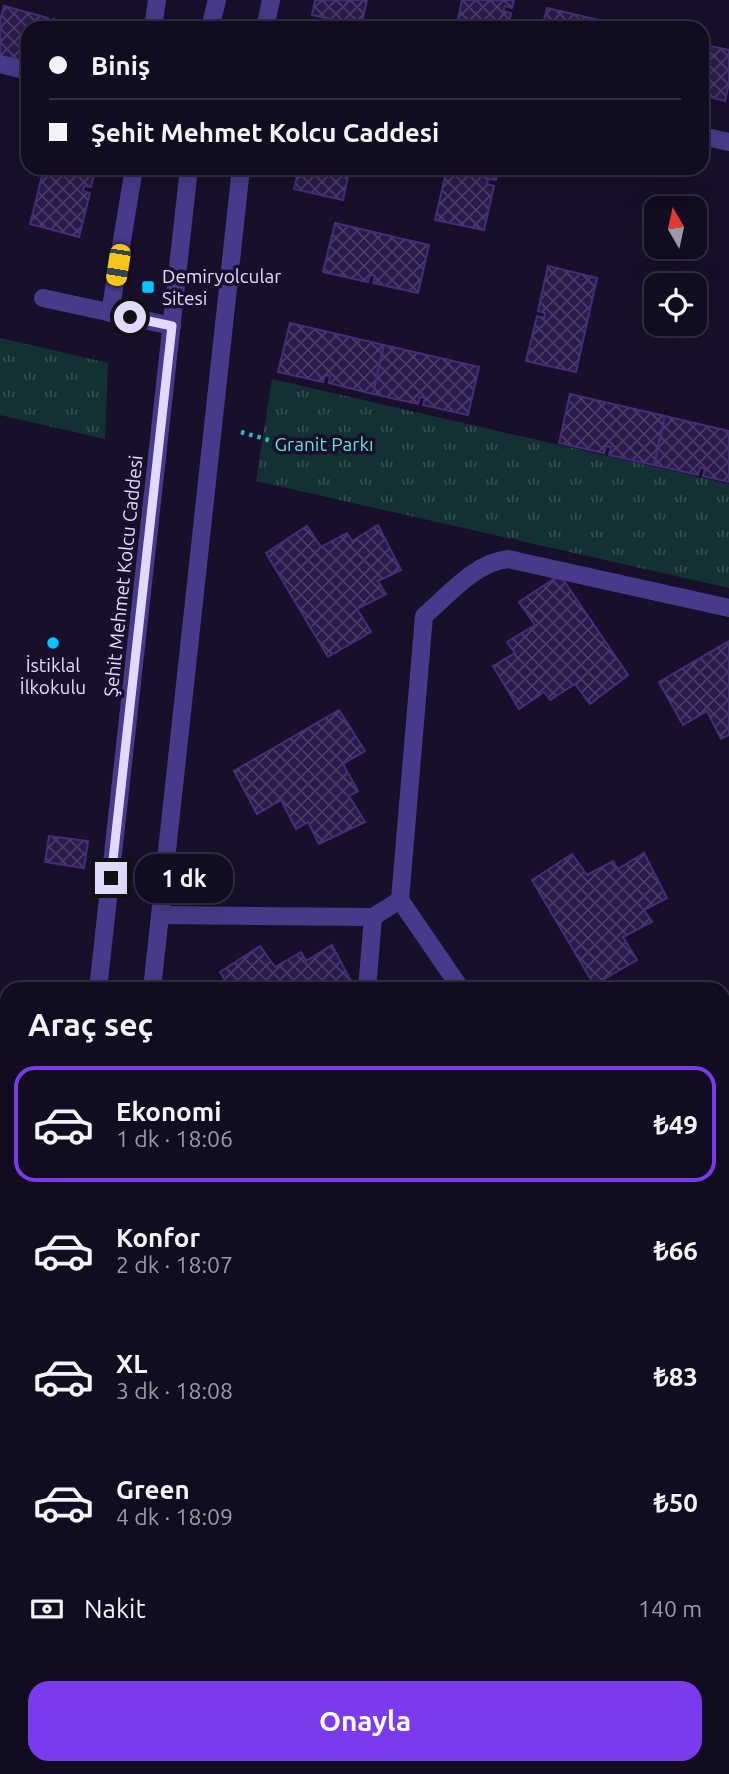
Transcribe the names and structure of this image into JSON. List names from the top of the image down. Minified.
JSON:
{"streets":{"street":["Şehit Mehmet Kolcu Caddesi"]},"parks":["Granit Parkı"],"places":{"transit":["Demiryolcular Sitesi"],"other":["İstiklal İlkokulu"]},"north":"top","page":{"banner":["Biniş","Şehit Mehmet Kolcu Caddesi"],"bubble":"1 dk","heading":"Araç seç","list":[{"name":"Ekonomi","note":"1 dk · 18:06","value":"₺49"},{"name":"Konfor","note":"2 dk · 18:07","value":"₺66"},{"name":"XL","note":"3 dk · 18:08","value":"₺83"},{"name":"Green","note":"4 dk · 18:09","value":"₺50"}],"pay":["Nakit","140 m"],"buttons":"Onayla"}}
